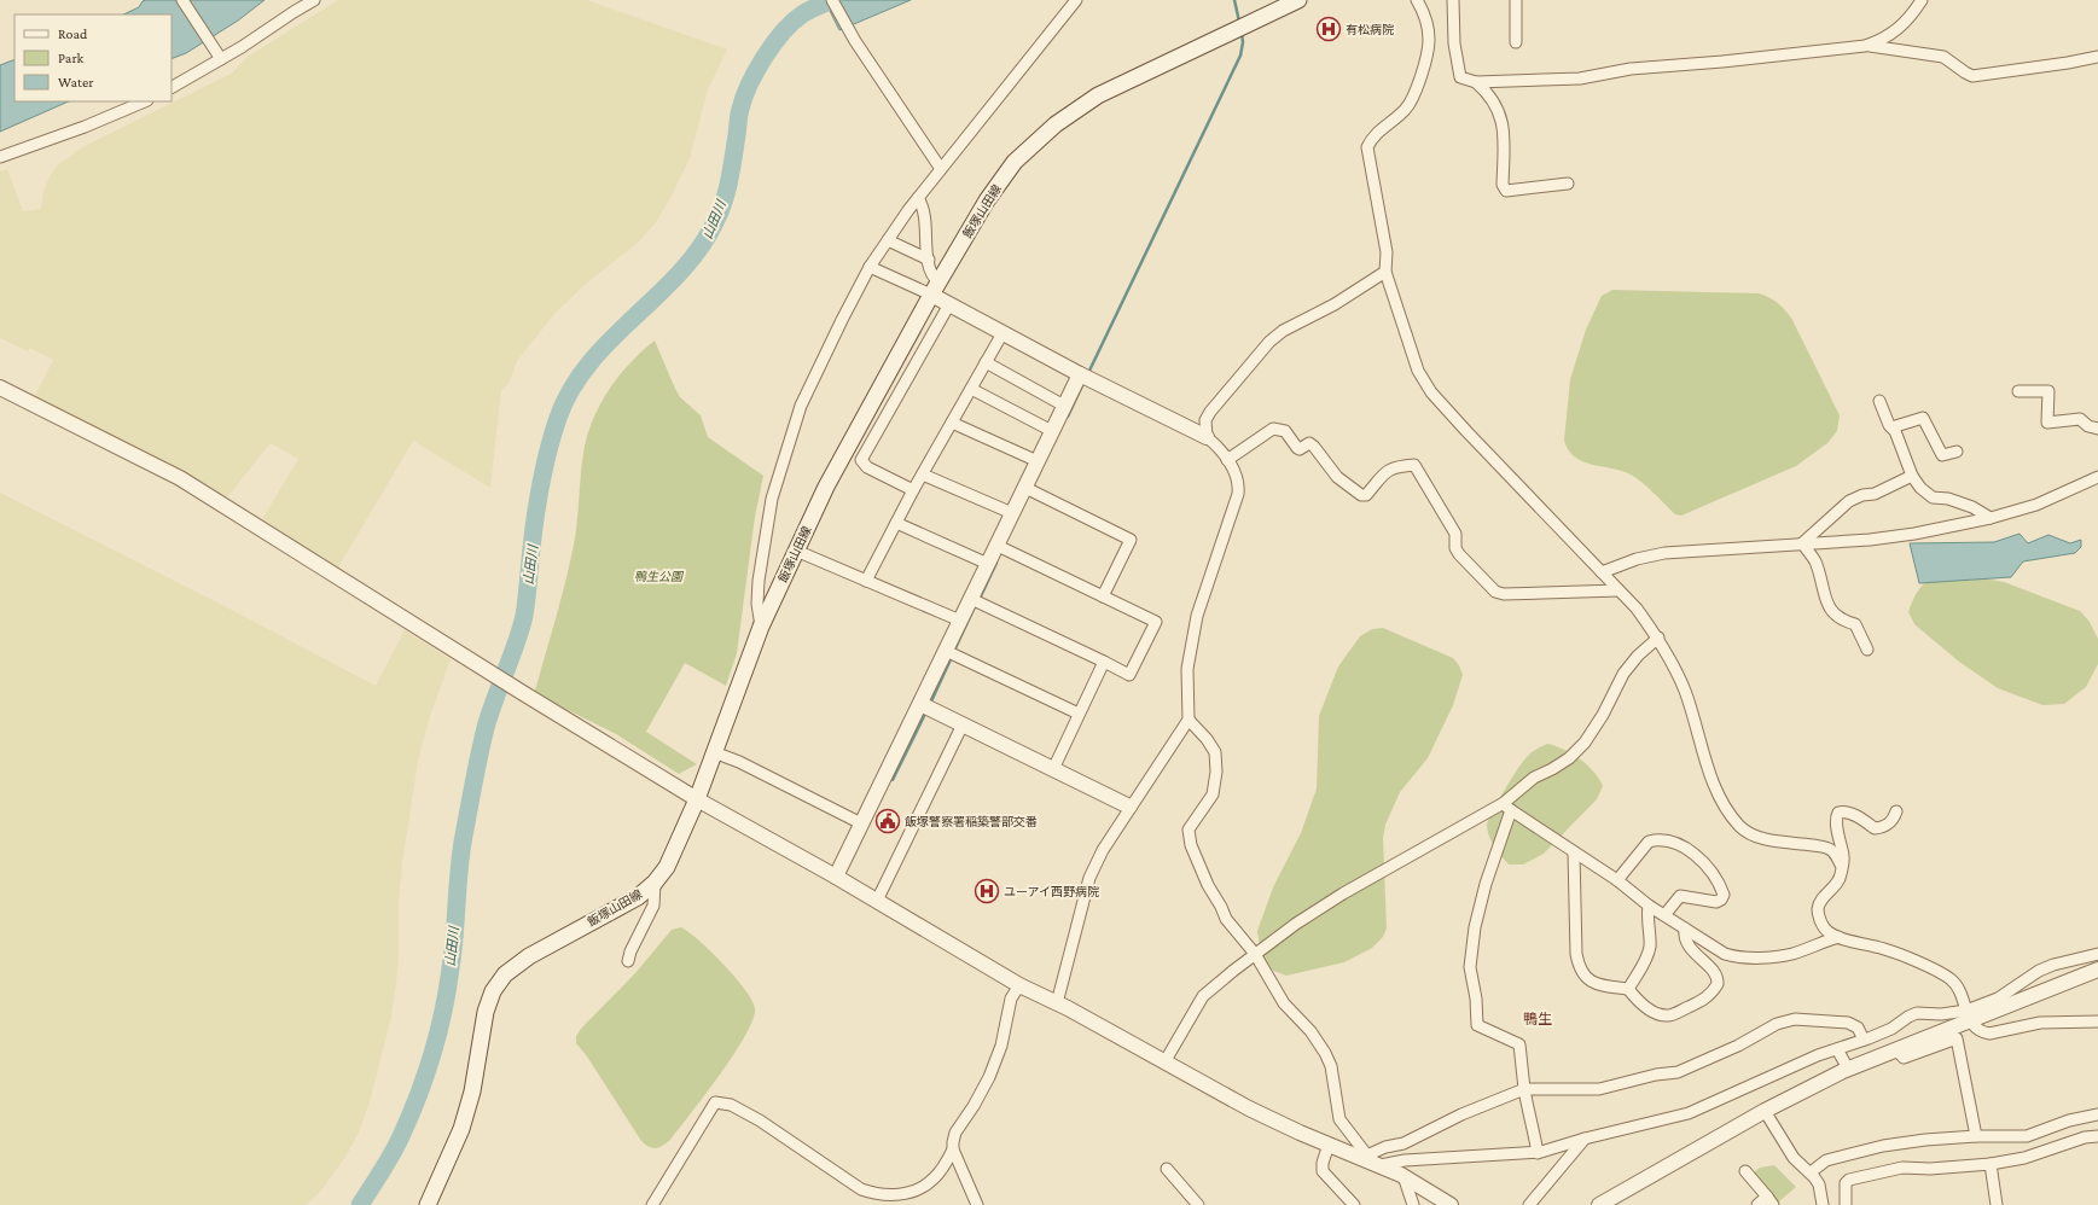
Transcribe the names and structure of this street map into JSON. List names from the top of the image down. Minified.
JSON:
{"streets":{"main road":["飯塚山田線"]},"districts":["鴨生"],"water":["山田川"],"parks":["鴨生公園"],"places":{"hospital":["有松病院","ユーアイ西野病院"],"public building":["飯塚警察署稲築警部交番"]},"legend":["Road","Park","Water"]}
